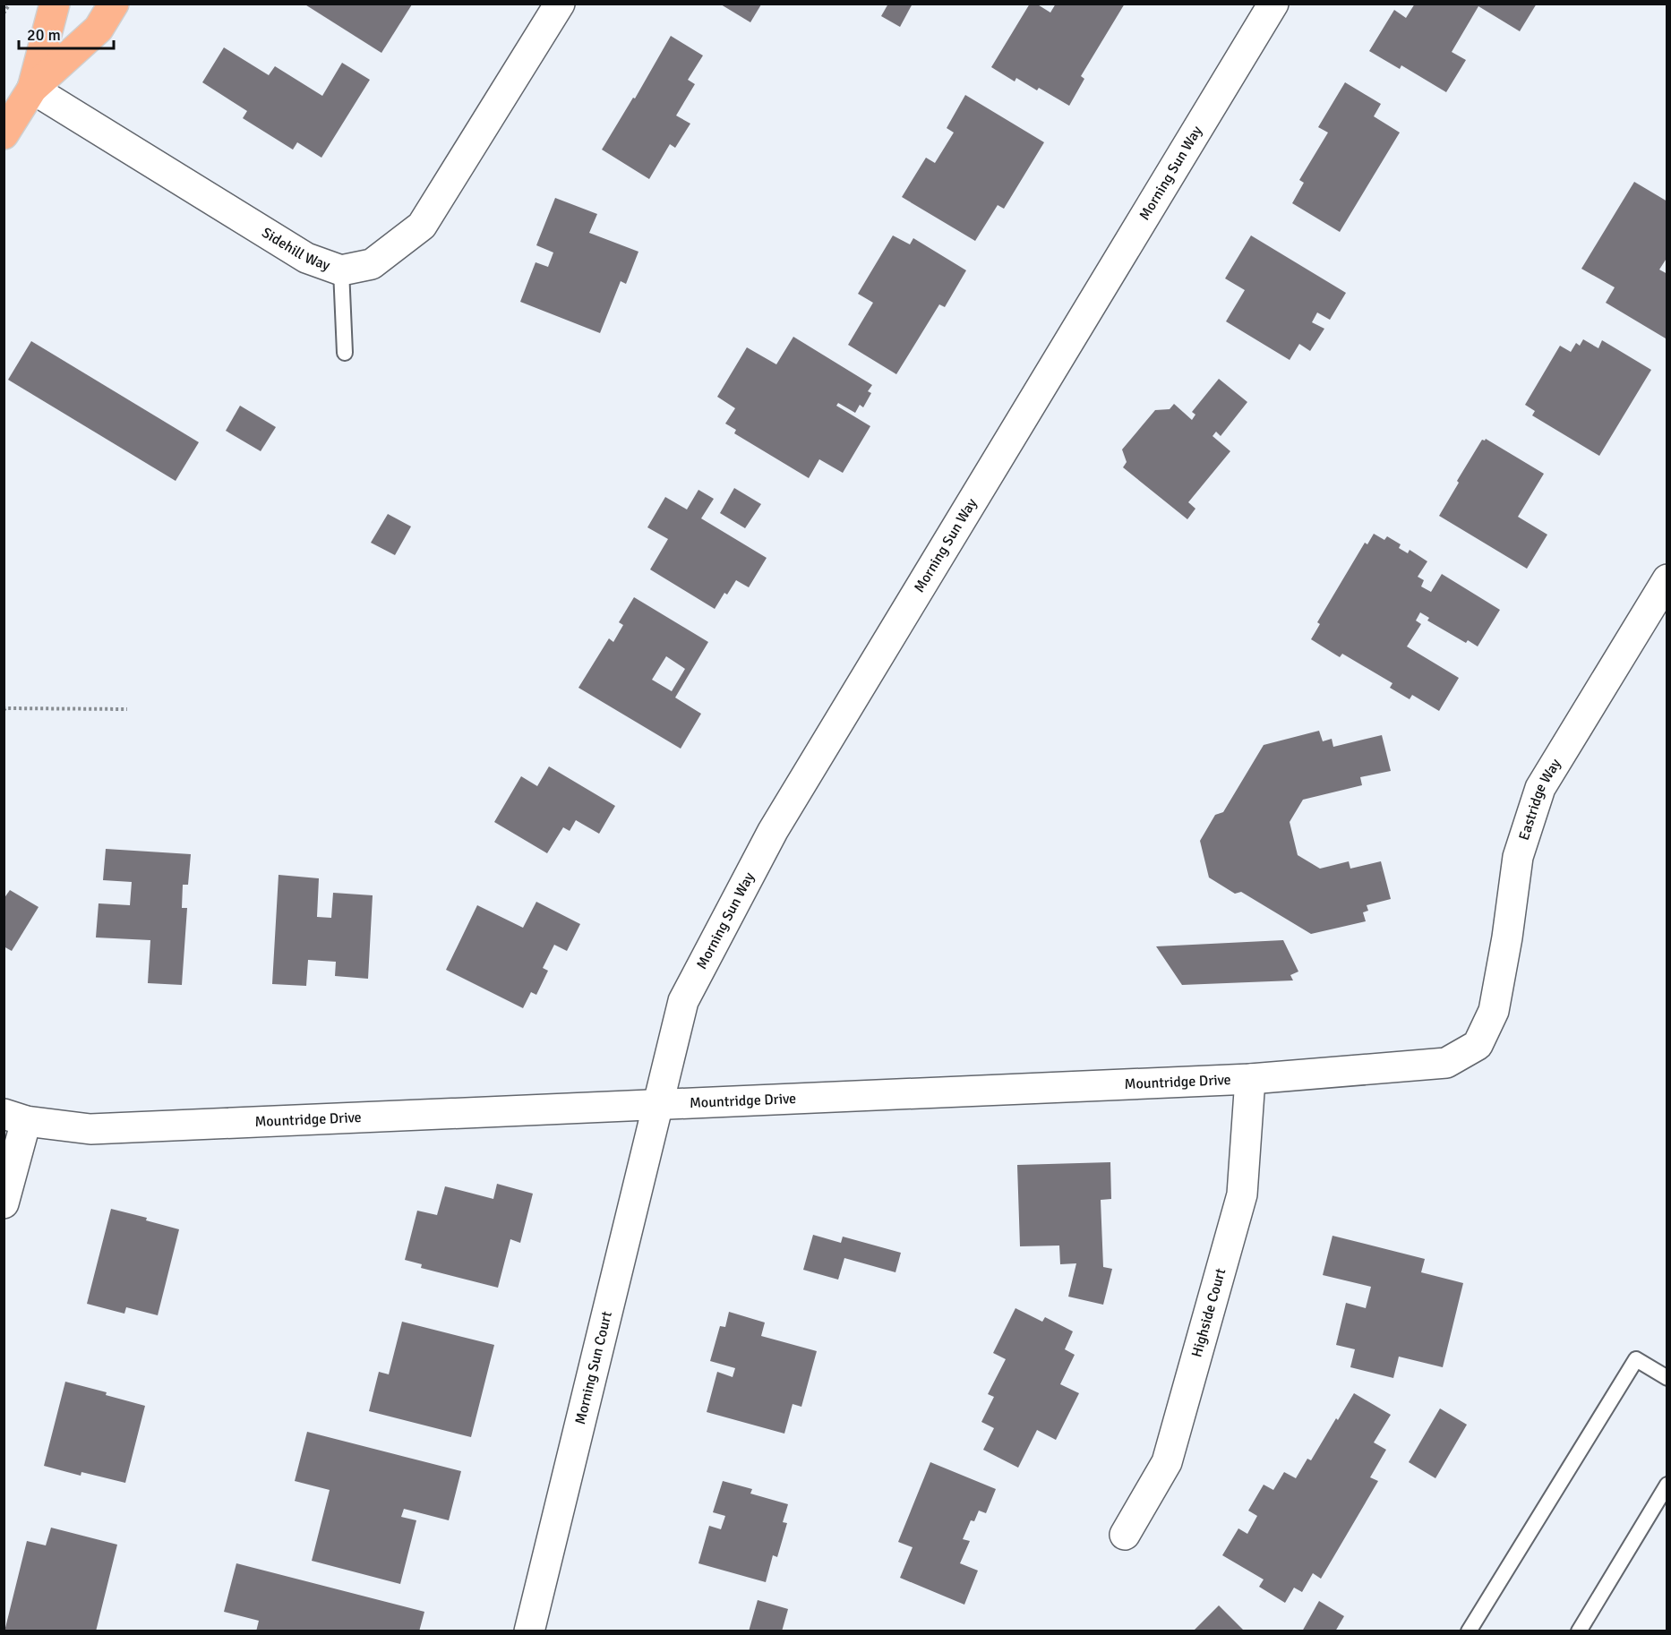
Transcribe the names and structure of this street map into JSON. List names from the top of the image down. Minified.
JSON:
{"streets":{"street":["Morning Sun Way","Sidehill Way","Eastridge Way","Mountridge Drive","Highside Court","Morning Sun Court"]},"crossings":[["Morning Sun Way","Mountridge Drive"],["Morning Sun Way","Morning Sun Court"],["Eastridge Way","Mountridge Drive"],["Mountridge Drive","Highside Court"],["Mountridge Drive","Morning Sun Court"]],"scale_bar":"20 m"}
